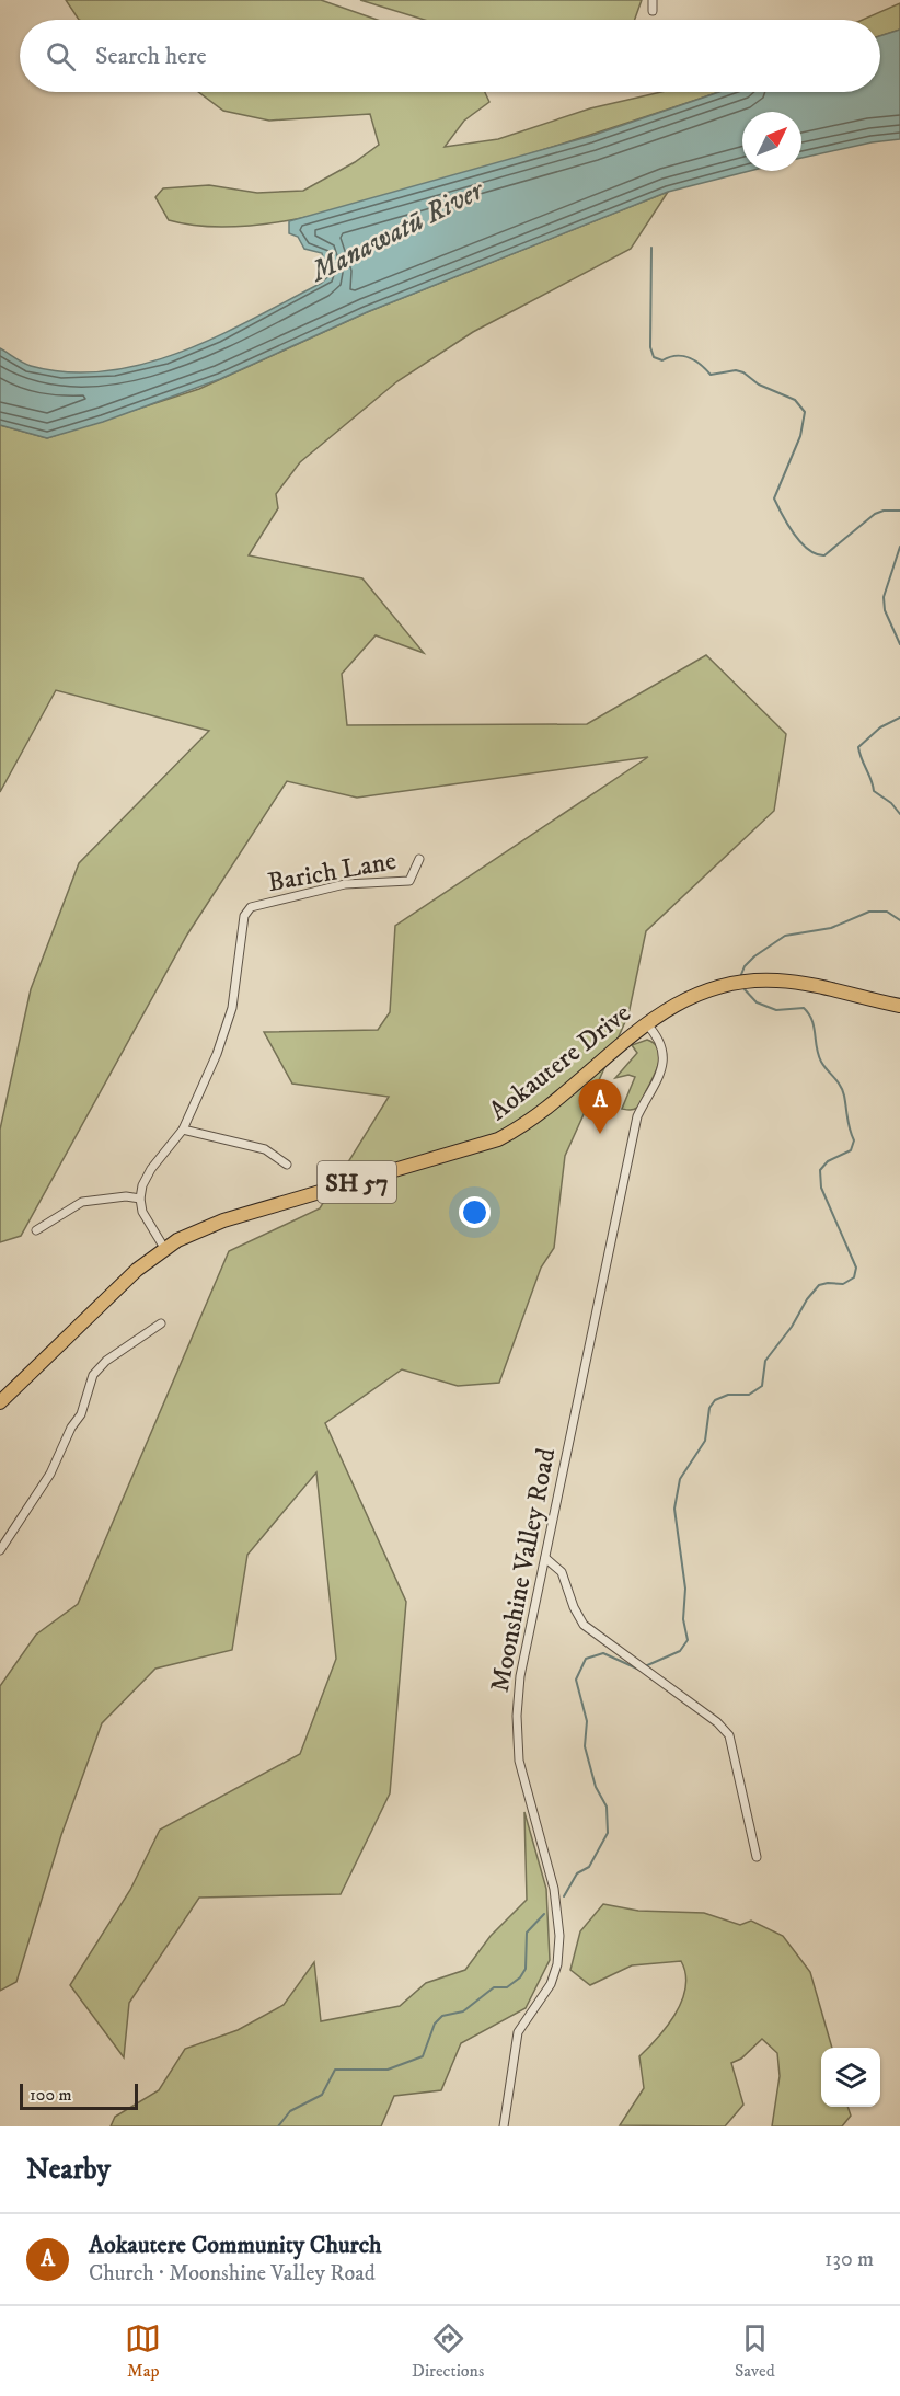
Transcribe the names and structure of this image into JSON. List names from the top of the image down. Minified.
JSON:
{"streets":{"highway":["Aokautere Drive","SH 57"],"street":["Barich Lane","Moonshine Valley Road"]},"crossings":[["Aokautere Drive","Moonshine Valley Road"]],"water":["Manawatū River"],"scale_bar":"100 m","north":"top right","page":{"search":"Search here","pins":"A","scale":"100 m","heading":"Nearby","list":[{"mark":"A","name":"Aokautere Community Church","note":"Church · Moonshine Valley Road","value":"130 m"}],"nav":["Map","Directions","Saved"]}}
